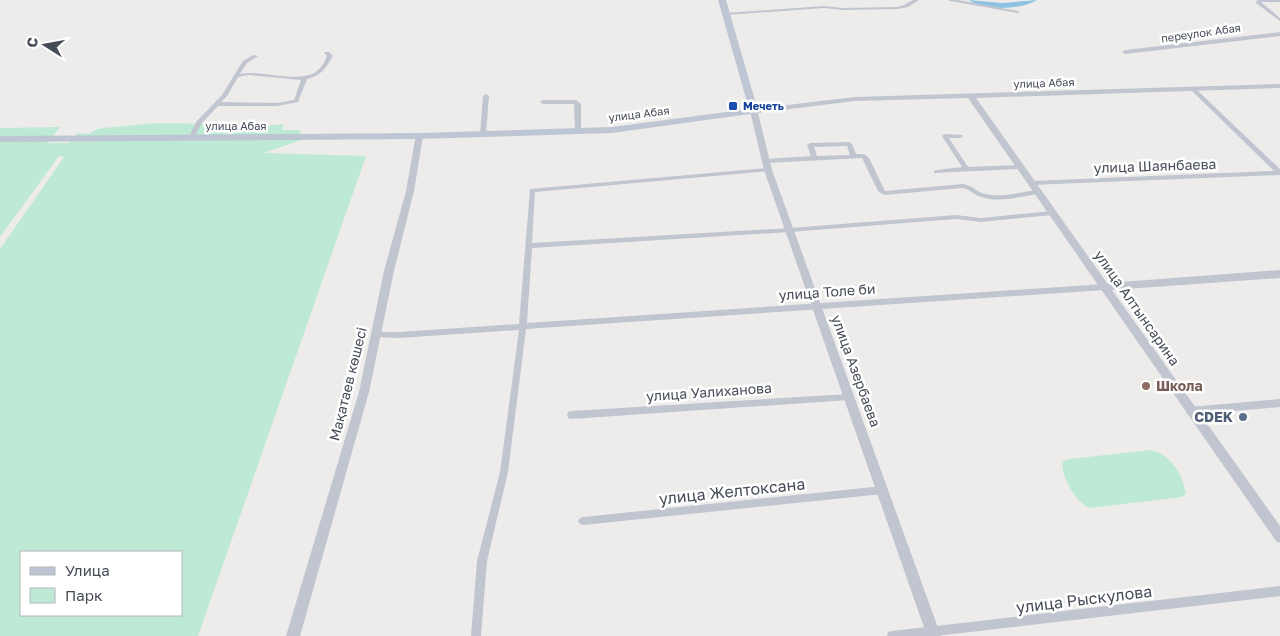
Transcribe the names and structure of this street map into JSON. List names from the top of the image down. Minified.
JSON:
{"streets":{"main road":["улица Абая","улица Азербаева"],"street":["переулок Абая","улица Шаянбаева","улица Толе би","улица Алтынсарина","Мақатаев көшесі","улица Уалиханова","улица Желтоксана","улица Рыскулова"]},"crossings":[["улица Абая","улица Алтынсарина"],["улица Абая","улица Азербаева"],["улица Абая","Мақатаев көшесі"],["улица Шаянбаева","улица Алтынсарина"],["улица Толе би","улица Алтынсарина"],["улица Толе би","улица Азербаева"],["улица Толе би","Мақатаев көшесі"],["улица Азербаева","улица Уалиханова"],["улица Азербаева","улица Желтоксана"],["улица Азербаева","улица Рыскулова"]],"places":{"transit":["Мечеть"],"other":["Школа","CDEK"]},"legend":["Улица","Парк"],"north":"left"}
